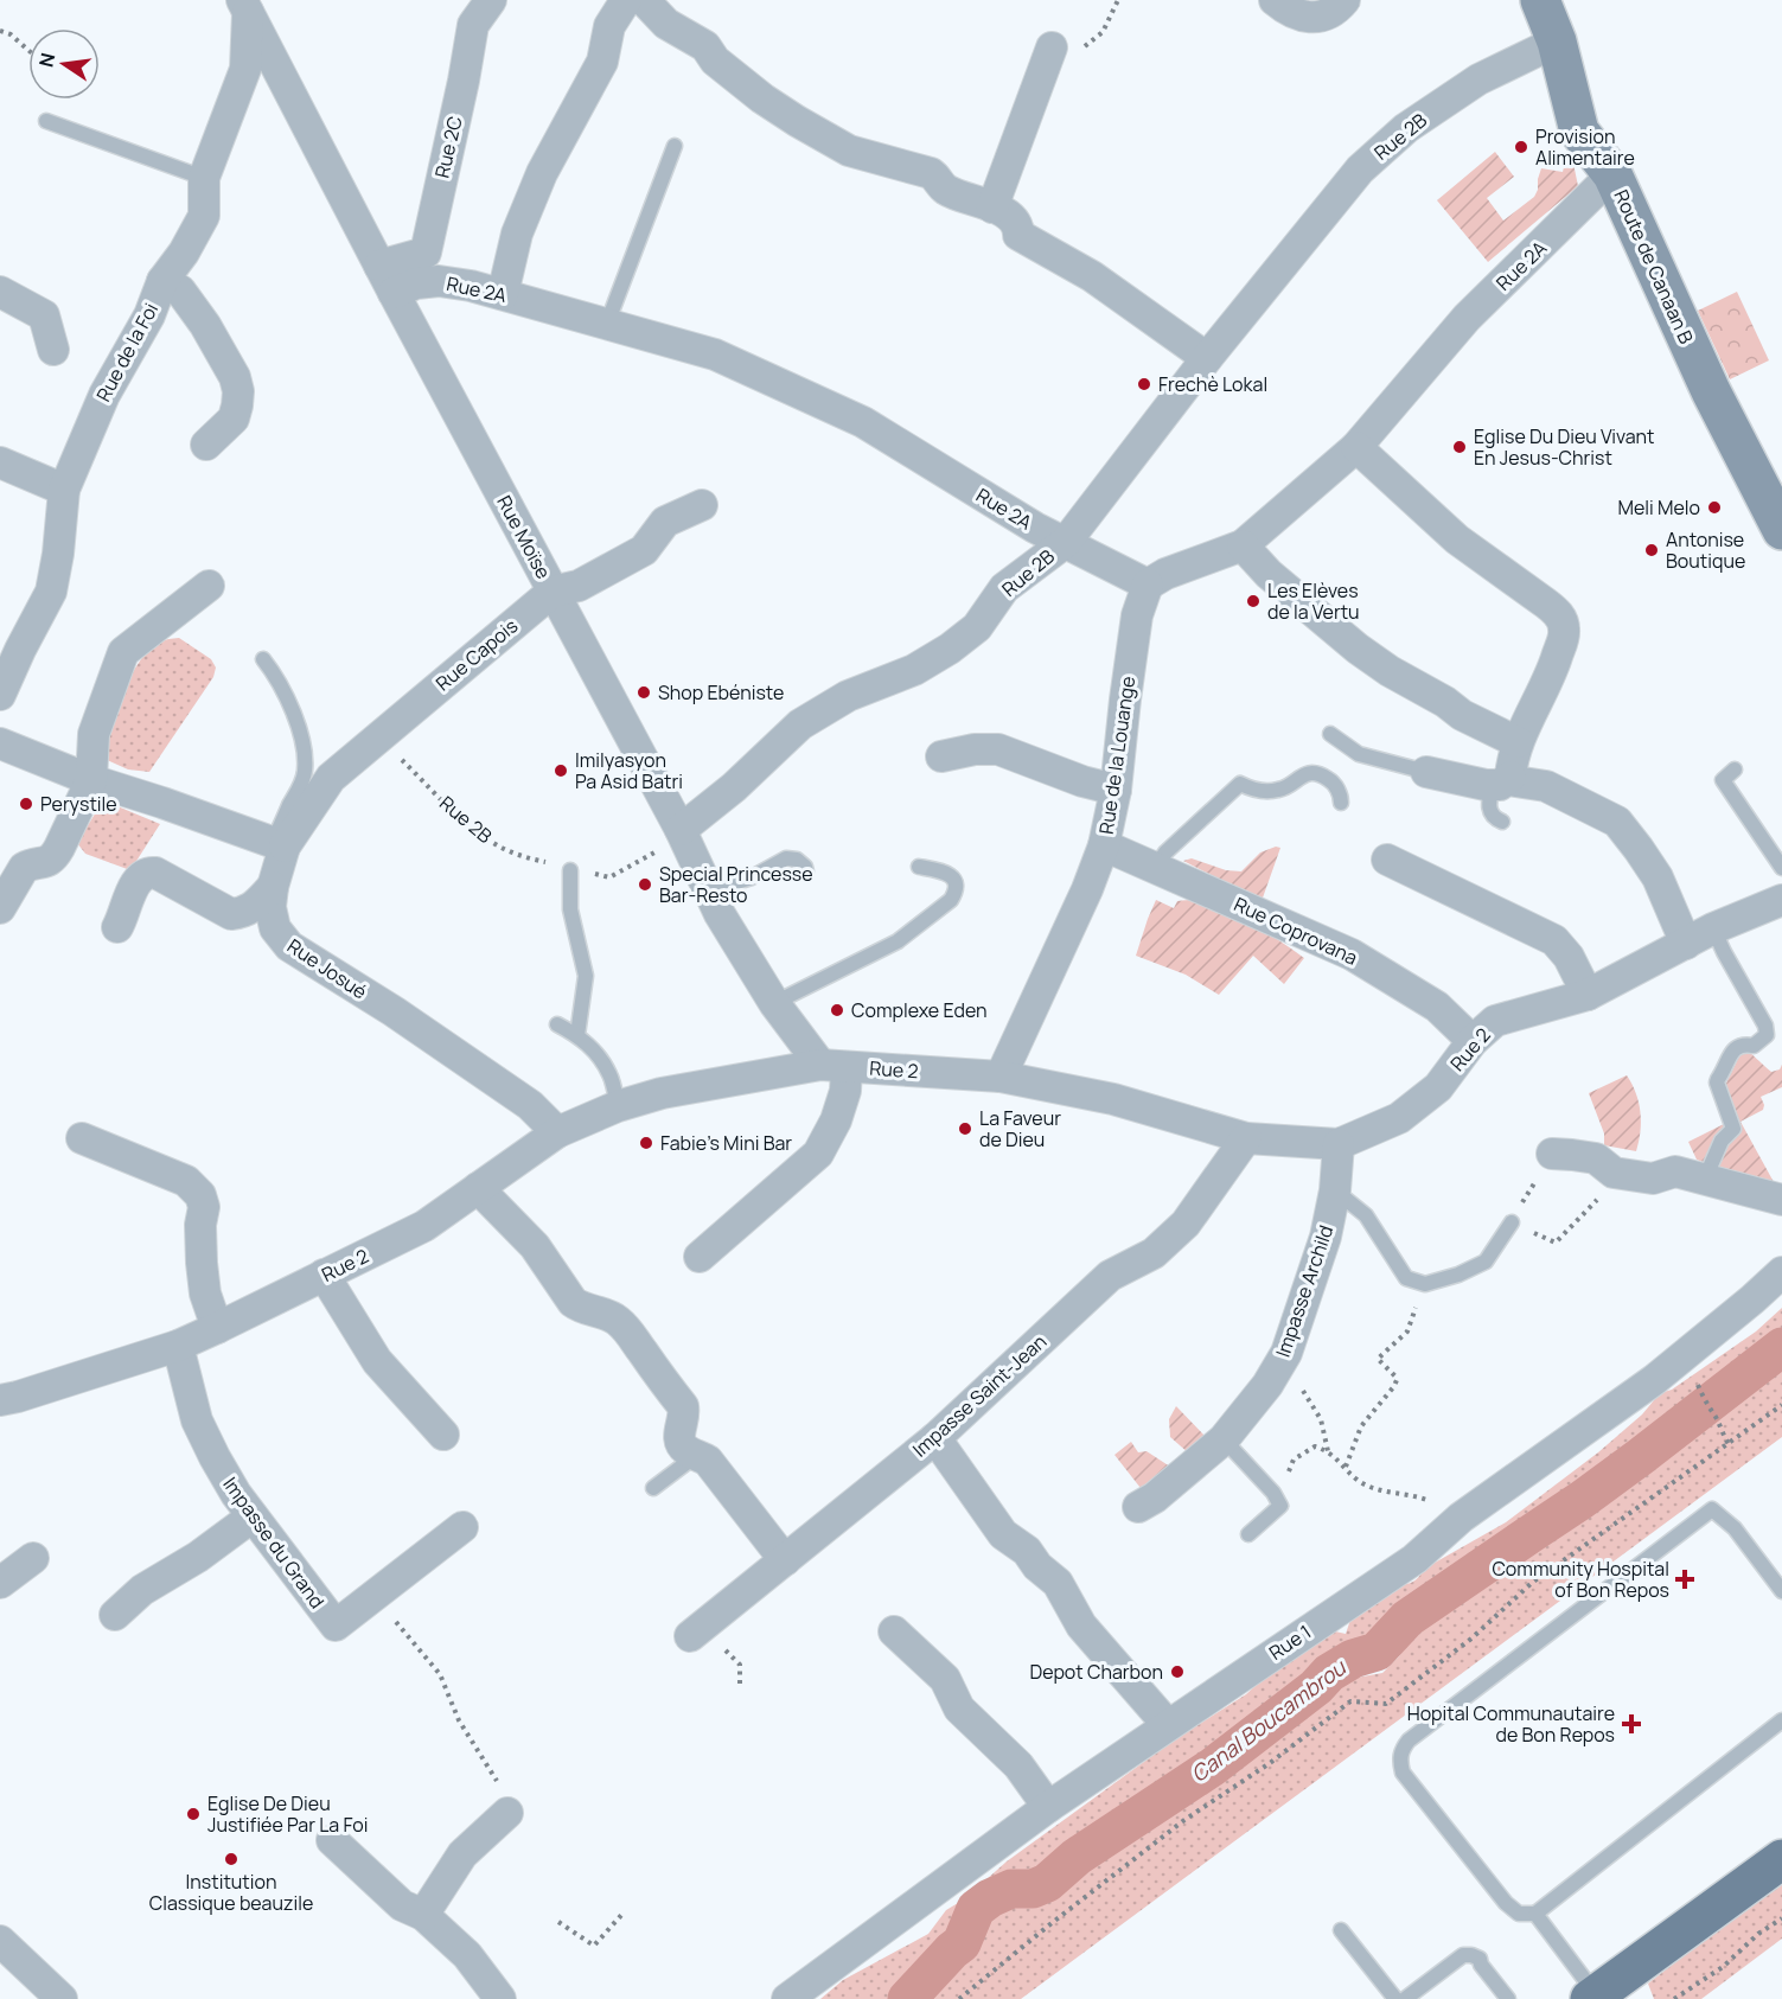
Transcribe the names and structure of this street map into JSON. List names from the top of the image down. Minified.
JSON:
{"streets":{"street":["Rue 2B","Rue 2C","Rue 2A","Route de Canaan B","Rue de la Foi","Rue Moïse","Rue Capois","Rue de la Louange","Rue Coprovana","Rue Josué","Rue 2","Impasse Archild","Impasse Saint-Jean","Impasse du Grand","Rue 1"]},"crossings":[["Rue 2B","Rue 2A"],["Rue 2B","Route de Canaan B"],["Rue 2B","Rue Moïse"],["Rue 2B","Rue Capois"],["Rue 2C","Rue Moïse"],["Rue 2A","Route de Canaan B"],["Rue 2A","Rue Moïse"],["Rue 2A","Rue de la Louange"],["Rue de la Foi","Rue Moïse"],["Rue Moïse","Rue Capois"],["Rue Moïse","Rue 2"],["Rue Capois","Rue Josué"],["Rue de la Louange","Rue Coprovana"],["Rue de la Louange","Rue 2"],["Rue Coprovana","Rue 2"],["Rue Josué","Rue 2"],["Rue 2","Impasse Archild"],["Rue 2","Impasse Saint-Jean"],["Rue 2","Impasse du Grand"]],"water":["Canal Boucambrou"],"places":{"other":["Provision Alimentaire","Frechè Lokal","Eglise Du Dieu Vivant En Jesus-Christ","Meli Melo","Antonise Boutique","Les Elèves de la Vertu","Shop Ebéniste","Imilyasyon Pa Asid Batri","Perystile","Special Princesse Bar-Resto","Complexe Eden","La Faveur de Dieu","Fabie's Mini Bar","Depot Charbon","Eglise De Dieu Justifiée Par La Foi","Institution Classique beauzile"],"health":["Community Hospital of Bon Repos","Hopital Communautaire de Bon Repos"]},"north":"left"}
